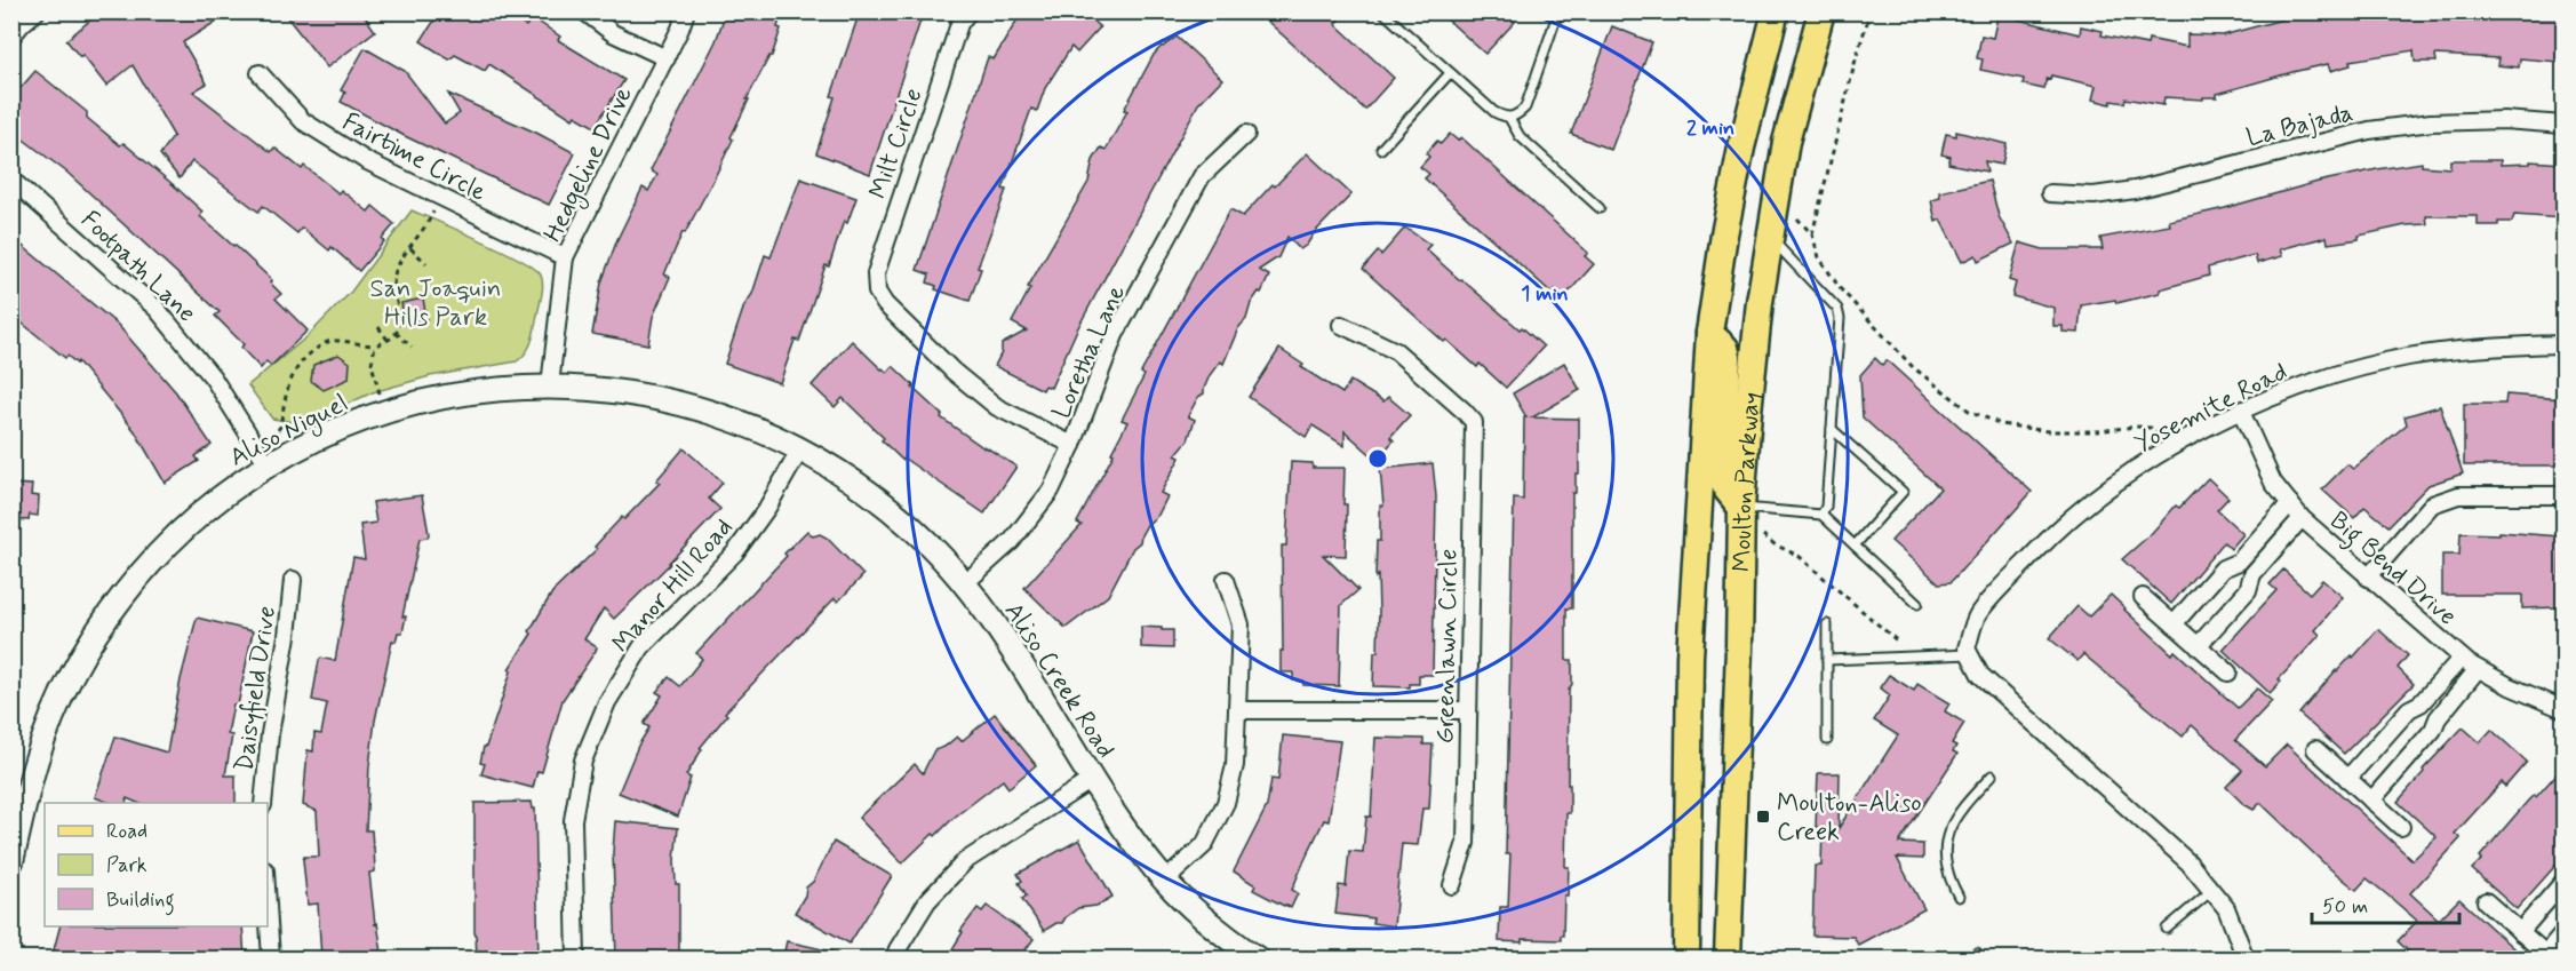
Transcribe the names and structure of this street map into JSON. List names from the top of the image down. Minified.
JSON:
{"streets":{"main road":["Moulton Parkway"],"street":["La Bajada","Milt Circle","Fairtime Circle","Hedgeline Drive","Footpath Lane","Loretha Lane","Yosemite Road","Aliso Niguel","Big Bend Drive","Manor Hill Road","Greenlawn Circle","Aliso Creek Road","Daisyfield Drive"]},"crossings":[["Milt Circle","Loretha Lane"],["Fairtime Circle","Hedgeline Drive"],["Hedgeline Drive","Aliso Niguel"],["Footpath Lane","Aliso Niguel"],["Loretha Lane","Aliso Creek Road"],["Yosemite Road","Big Bend Drive"],["Aliso Niguel","Manor Hill Road"],["Aliso Niguel","Aliso Creek Road"],["Manor Hill Road","Aliso Creek Road"]],"parks":["San Joaquin Hills Park"],"places":{"transit":["Moulton-Aliso Creek"]},"legend":["Road","Park","Building"],"scale_bar":"50 m","rings":["2 min","1 min"]}
